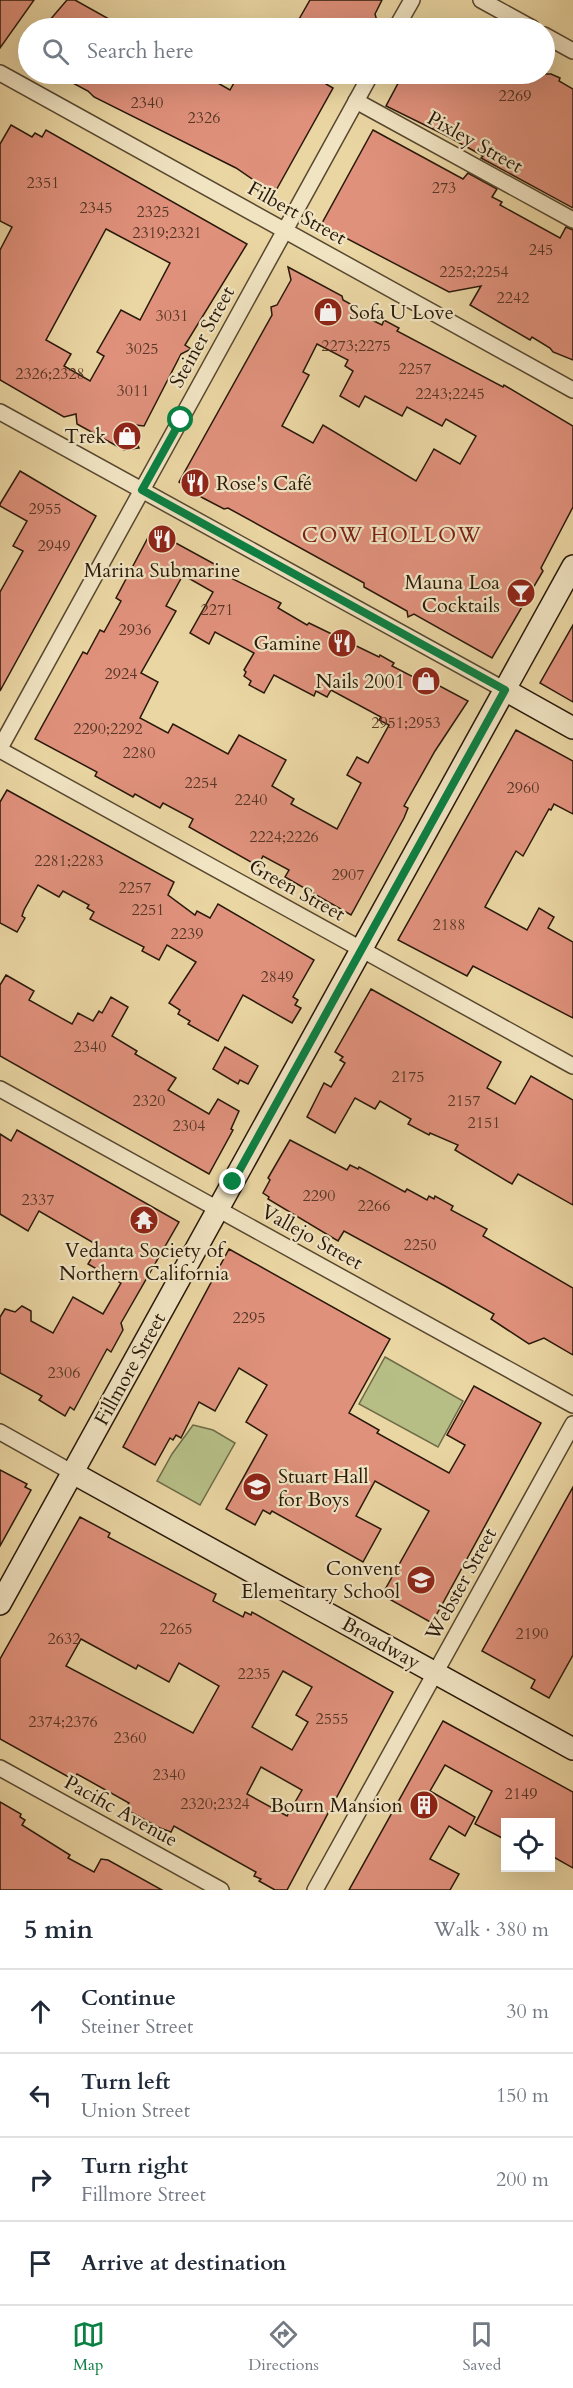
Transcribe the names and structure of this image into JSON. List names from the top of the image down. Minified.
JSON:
{"streets":{"street":["Pixley Street","Filbert Street","Steiner Street","Green Street","Vallejo Street","Fillmore Street","Webster Street","Broadway","Pacific Avenue"]},"crossings":[["Pixley Street","Steiner Street"],["Filbert Street","Steiner Street"],["Steiner Street","Green Street"],["Green Street","Fillmore Street"],["Vallejo Street","Fillmore Street"],["Fillmore Street","Broadway"],["Webster Street","Broadway"]],"districts":["COW HOLLOW"],"places":{"shop":["Sofa U Love","Trek","Nails 2001"],"restaurant":["Rose's Café","Marina Submarine","Gamine"],"bar":["Mauna Loa Cocktails"],"temple":["Vedanta Society of Northern California"],"school or university":["Stuart Hall for Boys","Convent Elementary School"],"building":["Bourn Mansion"]},"house_numbers":["2269","2340","2326","2351","273","2345","2325","2319;2321","245","2252;2254","2242","3031","2273;2275","3025","2257","2326;2328","3011","2243;2245","2955","2949","2271","2936","2924","2951;2953","2290;2292","2280","2254","2960","2240","2224;2226","2281;2283","2907","2257","2251","2188","2239","2849","2340","2175","2320","2157","2151","2304","2290","2337","2266","2250","2295","2306","2265","2190","2632","2235","2555","2374;2376","2360","2340","2149","2320;2324"],"page":{"search":"Search here","heading":["5 min","Walk · 380 m"],"list":[["Continue","Steiner Street","30 m"],["Turn left","Union Street","150 m"],["Turn right","Fillmore Street","200 m"],"Arrive at destination"],"nav":["Map","Directions","Saved"]}}
